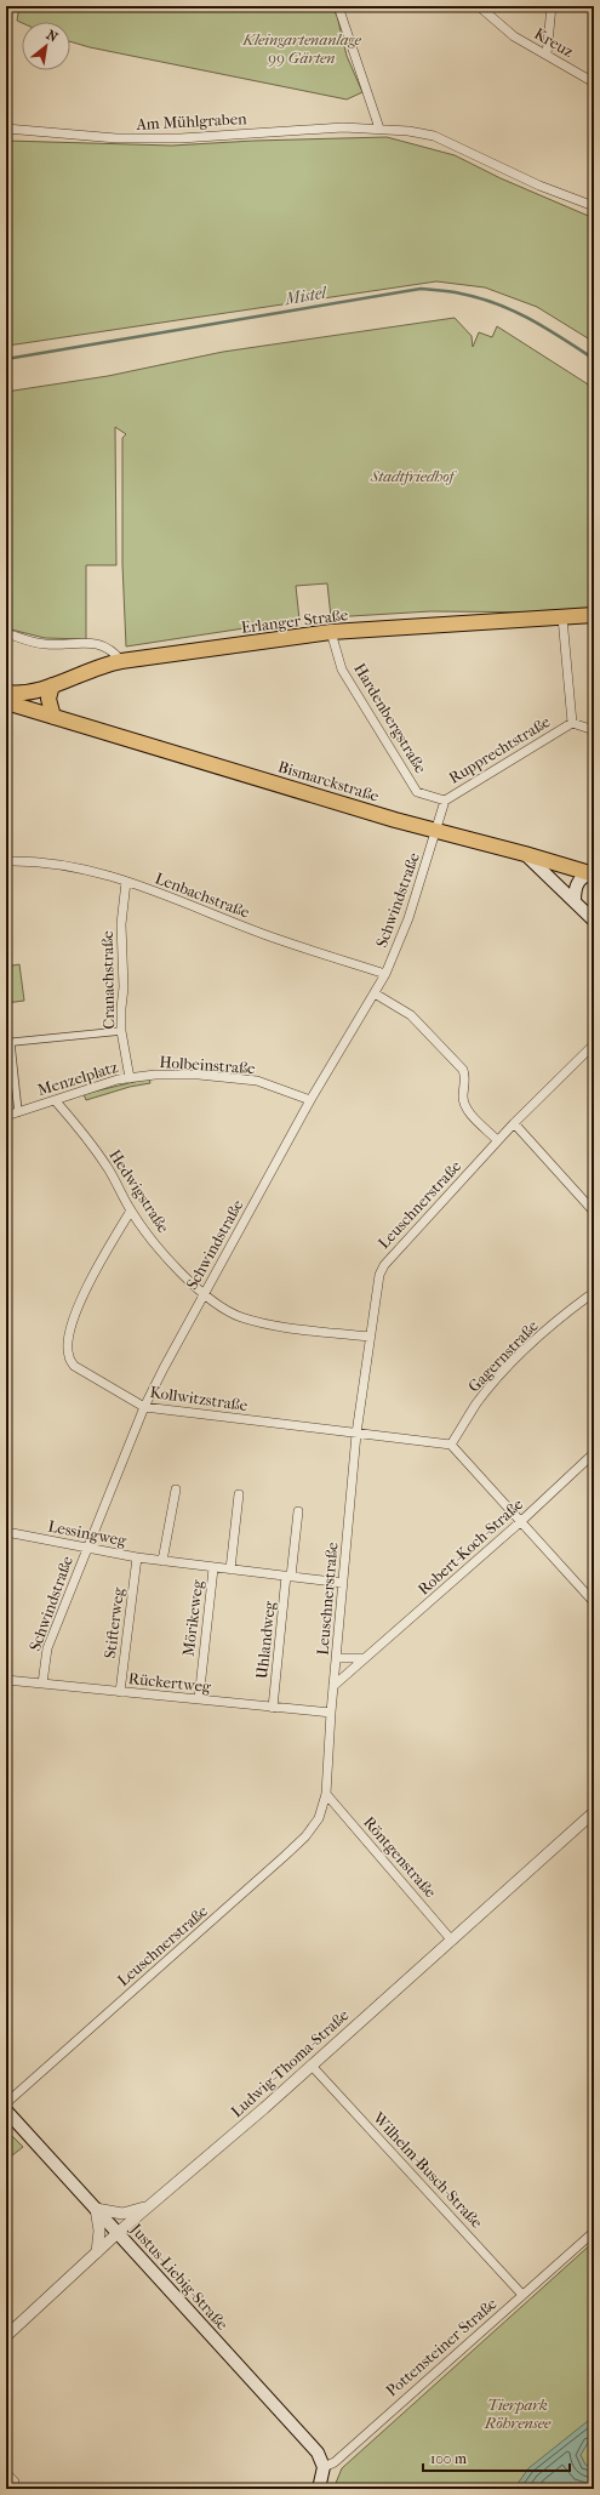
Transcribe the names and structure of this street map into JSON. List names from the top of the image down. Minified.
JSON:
{"streets":{"main road":["Erlanger Straße","Bismarckstraße","Justus-Liebig-Straße"],"street":["Kreuz","Am Mühlgraben","Hardenbergstraße","Rupprechtstraße","Lenbachstraße","Schwindstraße","Cranachstraße","Holbeinstraße","Menzelplatz","Hedwigstraße","Leuschnerstraße","Gagernstraße","Kollwitzstraße","Lessingweg","Robert-Koch-Straße","Mörikeweg","Stifterweg","Uhlandweg","Rückertweg","Röntgenstraße","Ludwig-Thoma-Straße","Wilhelm-Busch-Straße","Pottensteiner Straße"]},"crossings":[["Erlanger Straße","Hardenbergstraße"],["Erlanger Straße","Rupprechtstraße"],["Hardenbergstraße","Rupprechtstraße"],["Rupprechtstraße","Bismarckstraße"],["Rupprechtstraße","Schwindstraße"],["Bismarckstraße","Schwindstraße"],["Lenbachstraße","Schwindstraße"],["Lenbachstraße","Cranachstraße"],["Schwindstraße","Holbeinstraße"],["Schwindstraße","Hedwigstraße"],["Schwindstraße","Kollwitzstraße"],["Schwindstraße","Lessingweg"],["Schwindstraße","Rückertweg"],["Cranachstraße","Holbeinstraße"],["Cranachstraße","Menzelplatz"],["Holbeinstraße","Menzelplatz"],["Menzelplatz","Hedwigstraße"],["Hedwigstraße","Leuschnerstraße"],["Hedwigstraße","Kollwitzstraße"],["Leuschnerstraße","Kollwitzstraße"],["Leuschnerstraße","Lessingweg"],["Leuschnerstraße","Robert-Koch-Straße"],["Leuschnerstraße","Rückertweg"],["Leuschnerstraße","Röntgenstraße"],["Gagernstraße","Kollwitzstraße"],["Lessingweg","Mörikeweg"],["Lessingweg","Stifterweg"],["Lessingweg","Uhlandweg"],["Mörikeweg","Rückertweg"],["Stifterweg","Rückertweg"],["Uhlandweg","Rückertweg"],["Röntgenstraße","Ludwig-Thoma-Straße"],["Ludwig-Thoma-Straße","Wilhelm-Busch-Straße"],["Ludwig-Thoma-Straße","Justus-Liebig-Straße"],["Wilhelm-Busch-Straße","Pottensteiner Straße"],["Justus-Liebig-Straße","Pottensteiner Straße"]],"water":["Mistel"],"parks":["Kleingartenanlage 99 Gärten","Stadtfriedhof","Tierpark Röhrensee"],"scale_bar":"100 m","north":"top right"}
